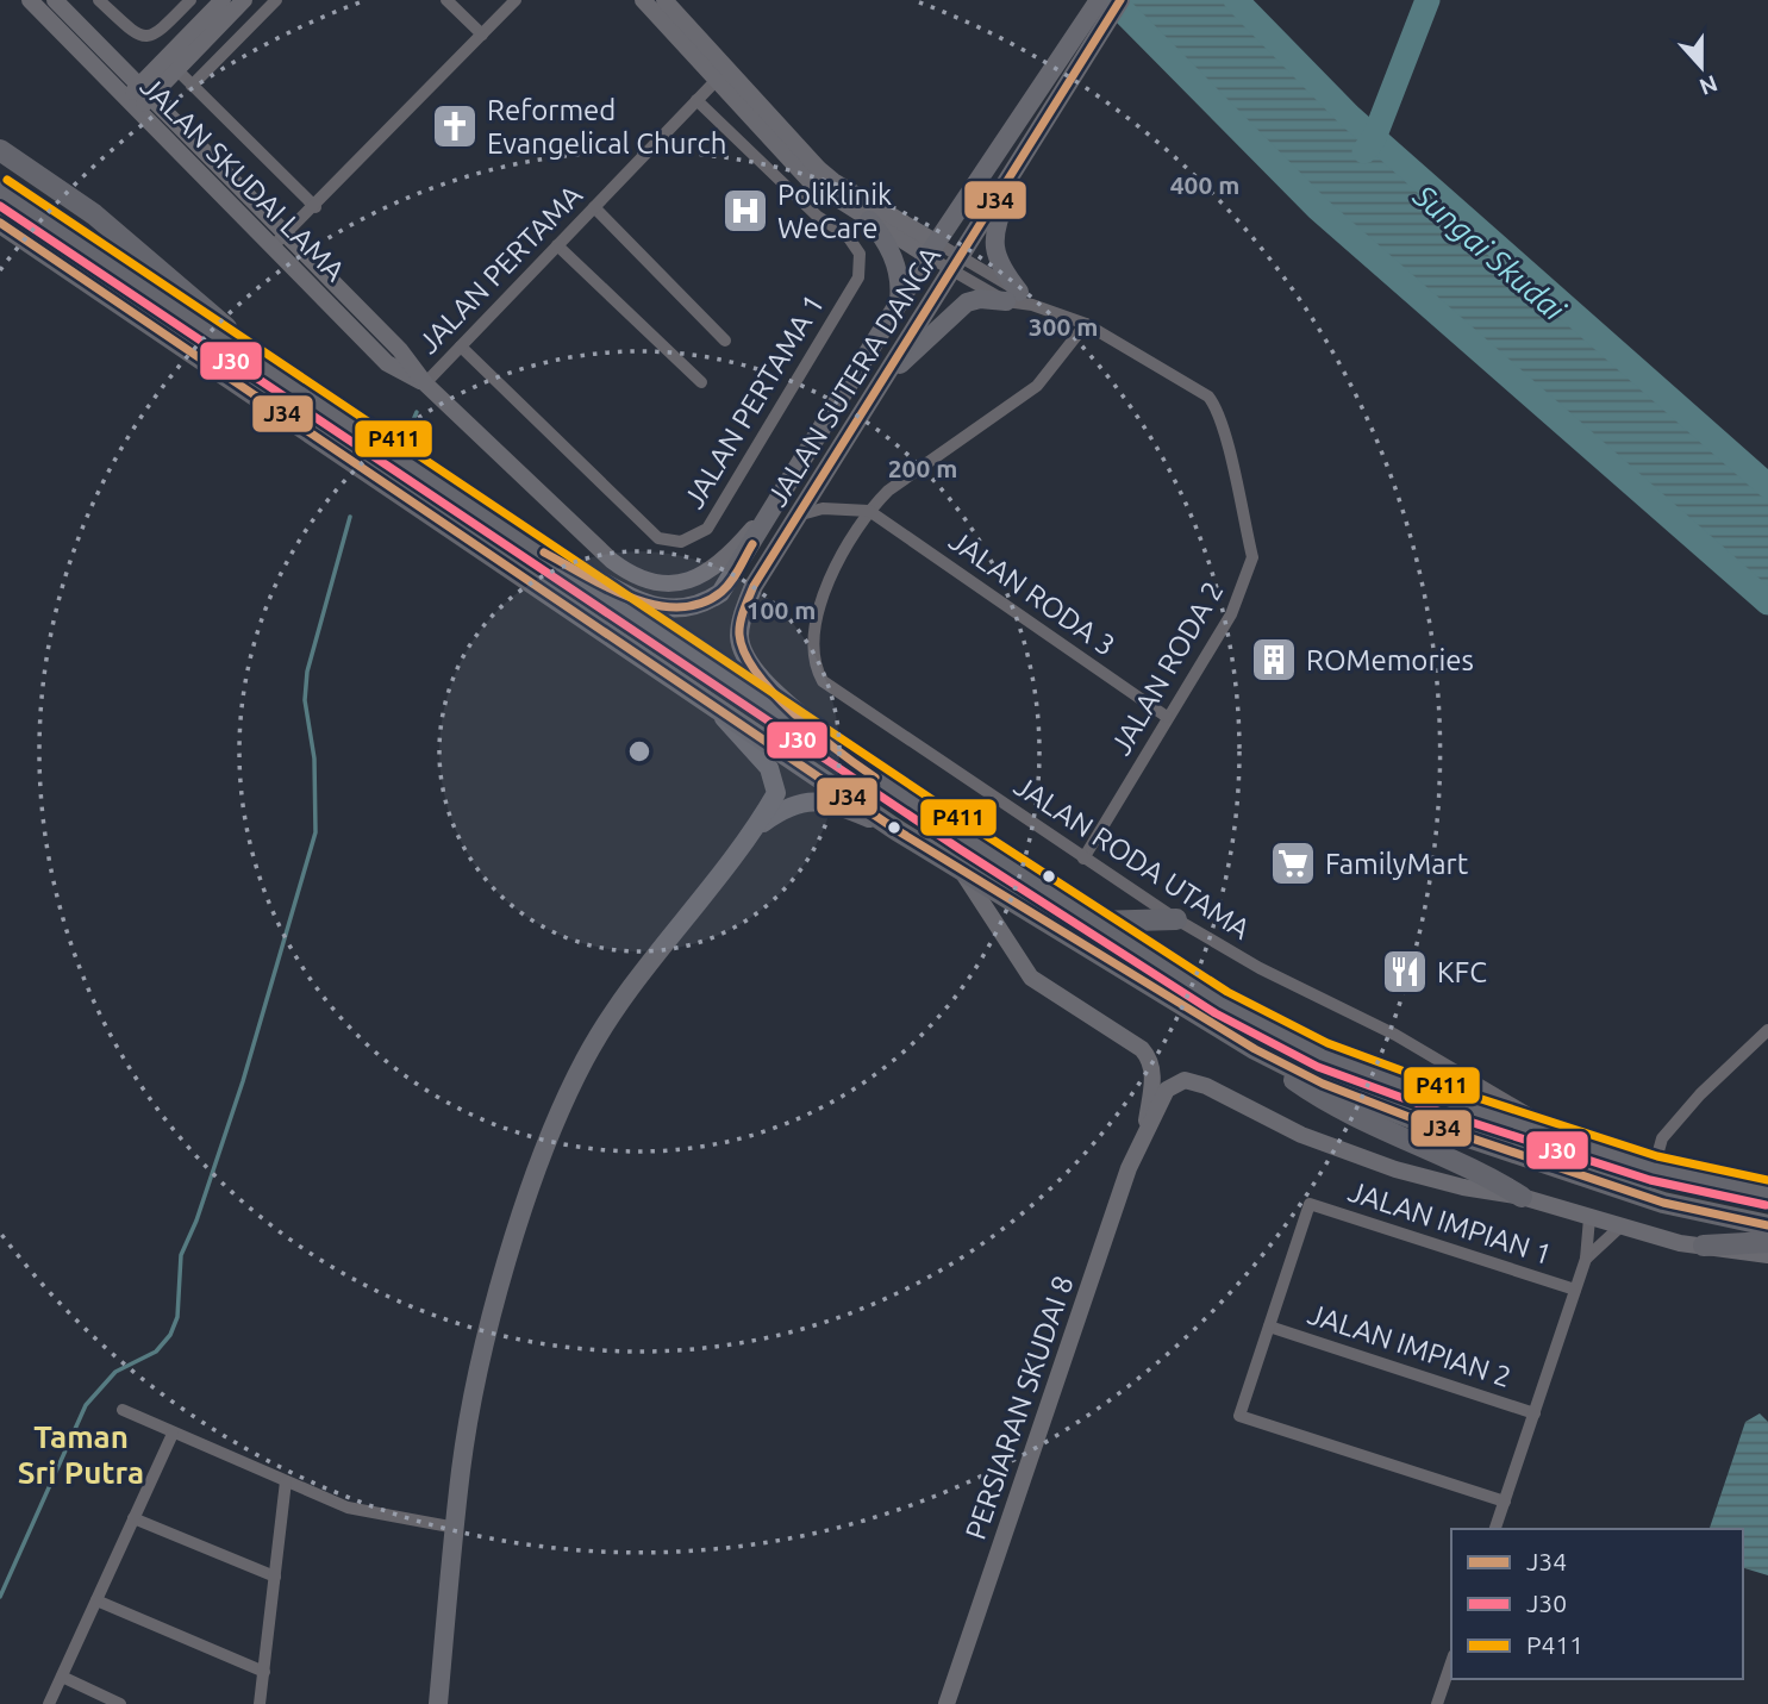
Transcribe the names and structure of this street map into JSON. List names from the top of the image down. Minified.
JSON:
{"streets":{"main road":["JALAN SUTERA DANGA"],"street":["JALAN SKUDAI LAMA","JALAN PERTAMA","JALAN PERTAMA 1","JALAN RODA 3","JALAN RODA 2","JALAN RODA UTAMA","JALAN IMPIAN 1","JALAN IMPIAN 2","PERSIARAN SKUDAI 8"]},"crossings":[["JALAN SKUDAI LAMA","JALAN PERTAMA"],["JALAN SKUDAI LAMA","JALAN SUTERA DANGA"],["JALAN PERTAMA","JALAN PERTAMA 1"],["JALAN SUTERA DANGA","JALAN RODA 2"],["JALAN RODA 3","JALAN RODA 2"],["JALAN RODA 3","JALAN RODA UTAMA"],["JALAN RODA 2","JALAN RODA UTAMA"],["JALAN IMPIAN 1","JALAN IMPIAN 2"]],"districts":["Taman Sri Putra"],"water":["Sungai Skudai"],"places":{"church":["Reformed Evangelical Church"],"hospital":["Poliklinik WeCare"],"building":["ROMemories"],"supermarket":["FamilyMart"],"restaurant":["KFC"]},"lines":["transit line J34","transit line P411","transit line J30"],"legend":["J34","J30","P411"],"north":"bottom","rings":["400 m","300 m","200 m","100 m"]}
